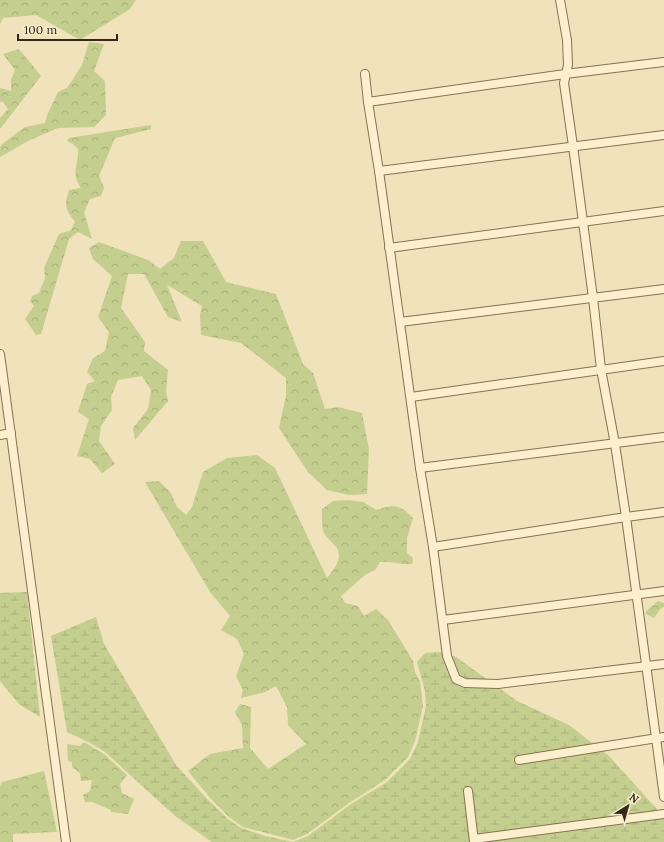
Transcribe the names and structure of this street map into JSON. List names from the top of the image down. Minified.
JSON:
{"scale_bar":"100 m","north":"top right"}
